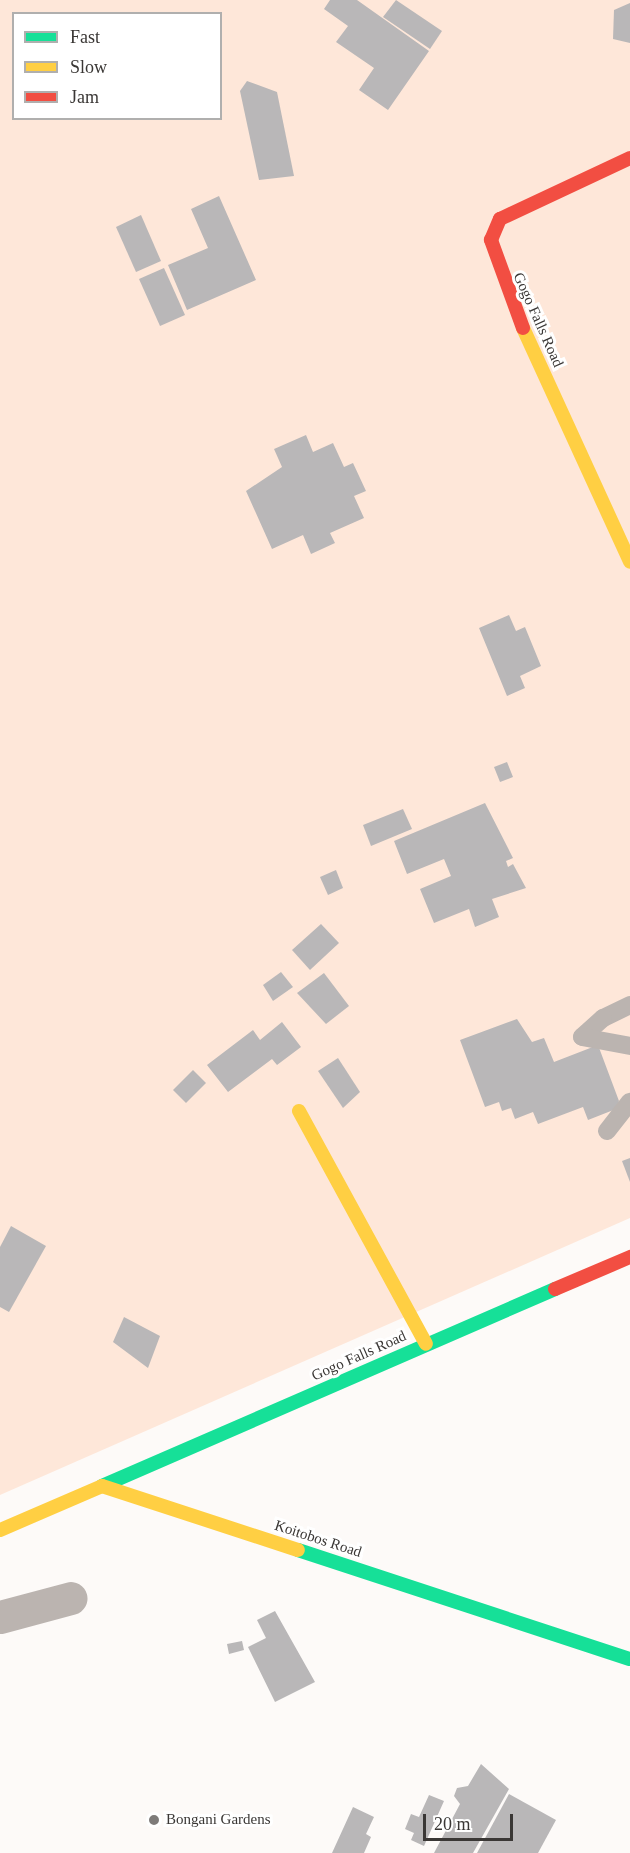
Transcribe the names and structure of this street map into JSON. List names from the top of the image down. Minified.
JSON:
{"streets":{"street":["Gogo Falls Road","Koitobos Road"]},"crossings":[["Gogo Falls Road","Koitobos Road"]],"places":["Bongani Gardens"],"legend":["Fast","Slow","Jam"],"scale_bar":"20 m"}
